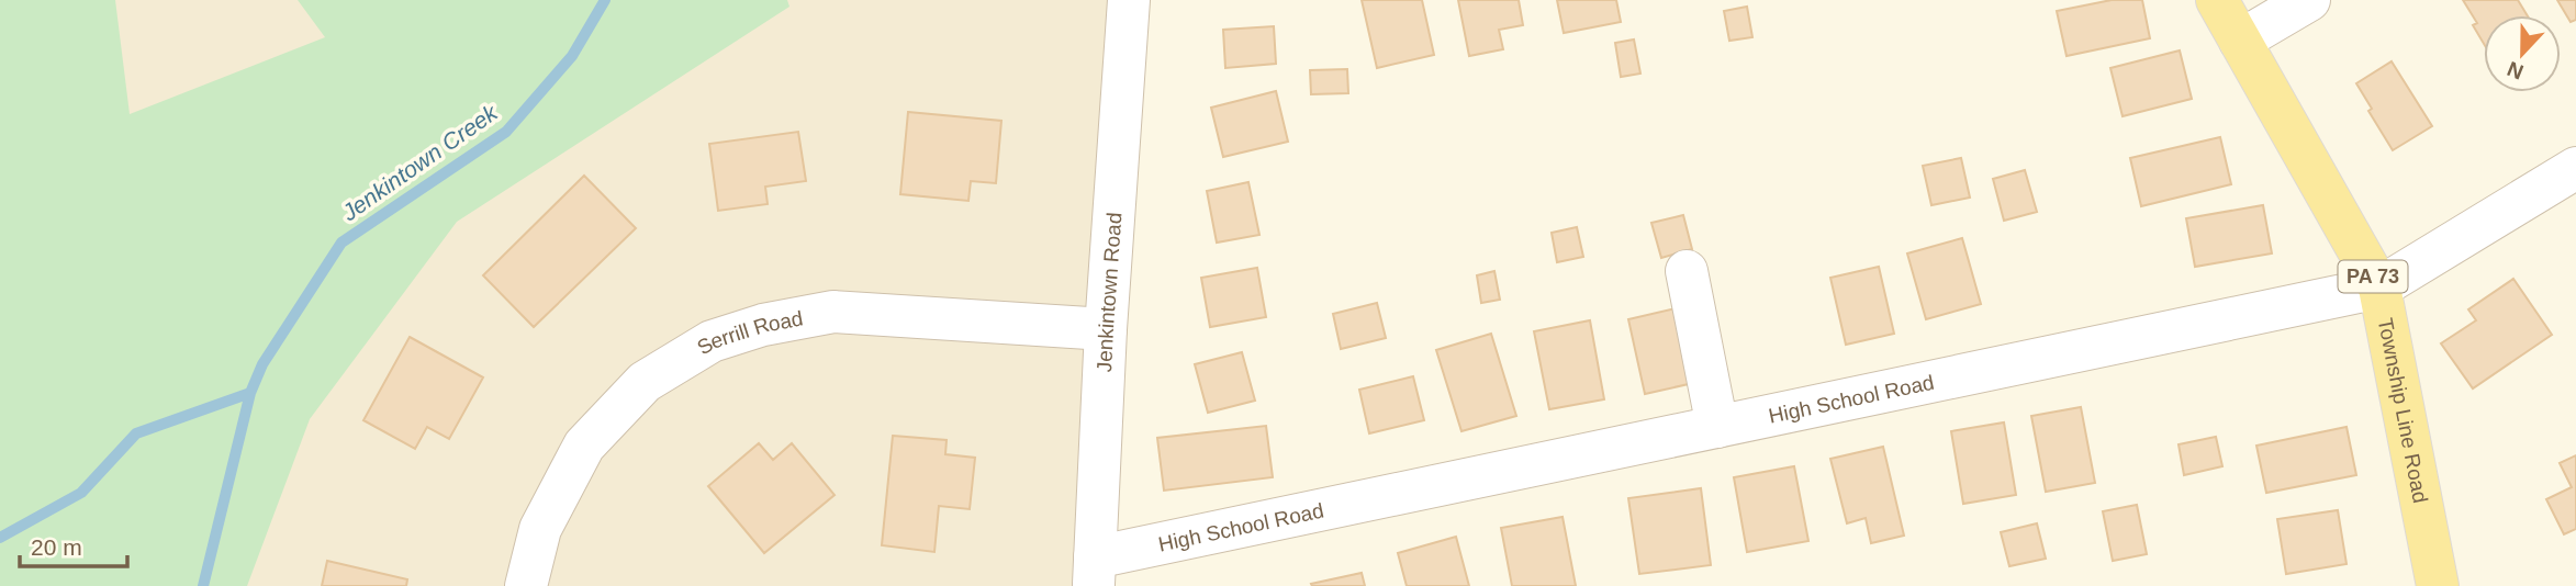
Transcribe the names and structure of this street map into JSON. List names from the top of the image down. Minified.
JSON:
{"streets":{"main road":["PA 73","Township Line Road"],"street":["Jenkintown Road","Serrill Road","High School Road"]},"crossings":[["Jenkintown Road","Serrill Road"],["Jenkintown Road","High School Road"],["High School Road","Township Line Road"]],"water":["Jenkintown Creek"],"scale_bar":"20 m","north":"bottom"}
